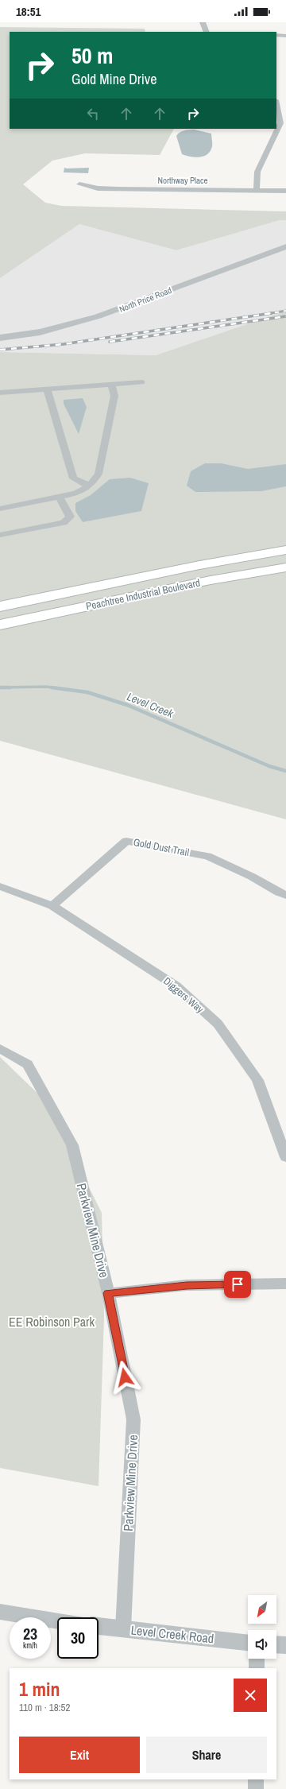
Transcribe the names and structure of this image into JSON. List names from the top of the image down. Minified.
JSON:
{"streets":{"highway":["Peachtree Industrial Boulevard"],"street":["Northway Place","North Price Road","Gold Dust Trail","Diggers Way","Parkview Mine Drive","Level Creek Road"]},"crossings":[["Gold Dust Trail","Diggers Way"],["Parkview Mine Drive","Level Creek Road"]],"water":["Level Creek"],"parks":["EE Robinson Park"],"north":"bottom left","page":{"status":"18:51","turn":["50 m","Gold Mine Drive"],"speed":"23 km/h","limit":"30","heading":["1 min","110 m · 18:52"],"buttons":["Exit","Share"]}}
